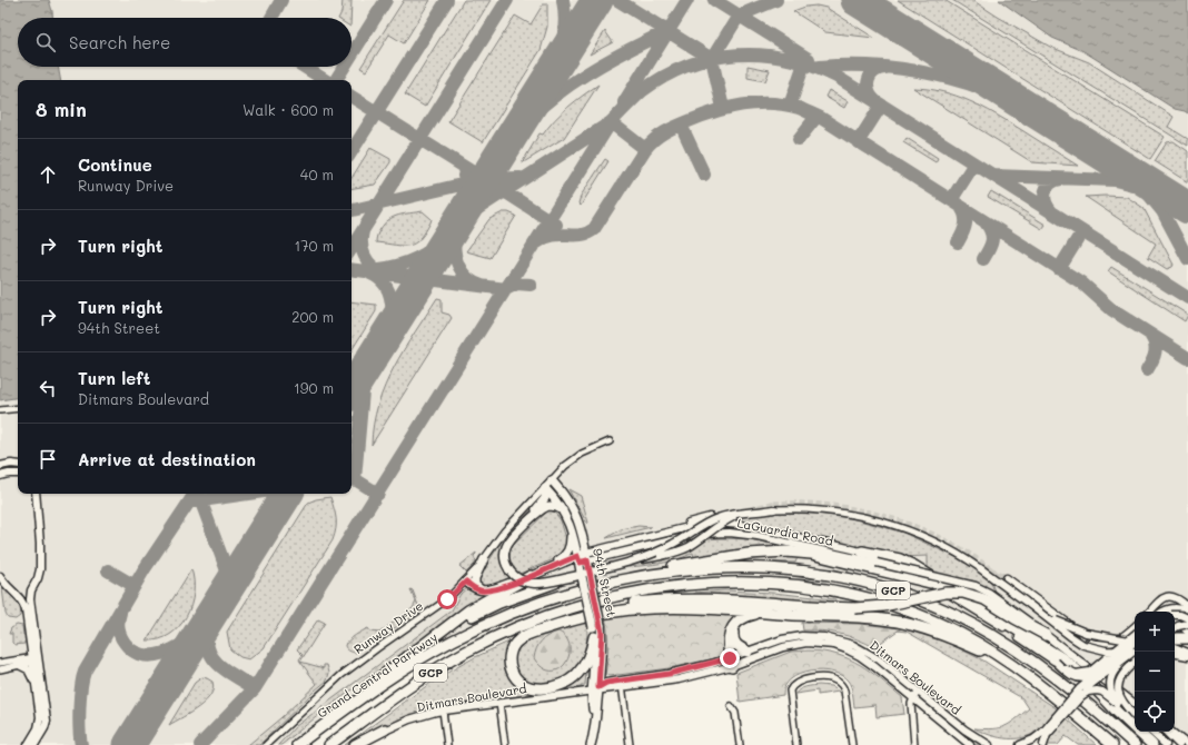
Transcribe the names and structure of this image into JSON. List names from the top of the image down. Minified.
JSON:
{"streets":{"highway":["GCP","Grand Central Parkway"],"main road":["94th Street"],"street":["LaGuardia Road","Runway Drive","Ditmars Boulevard"]},"crossings":[["LaGuardia Road","94th Street"],["94th Street","Runway Drive"],["94th Street","Ditmars Boulevard"]],"page":{"search":"Search here","heading":["8 min","Walk · 600 m"],"list":[["Continue","Runway Drive","40 m"],["Turn right","170 m"],["Turn right","94th Street","200 m"],["Turn left","Ditmars Boulevard","190 m"],"Arrive at destination"],"map_buttons":["+","−"]}}
